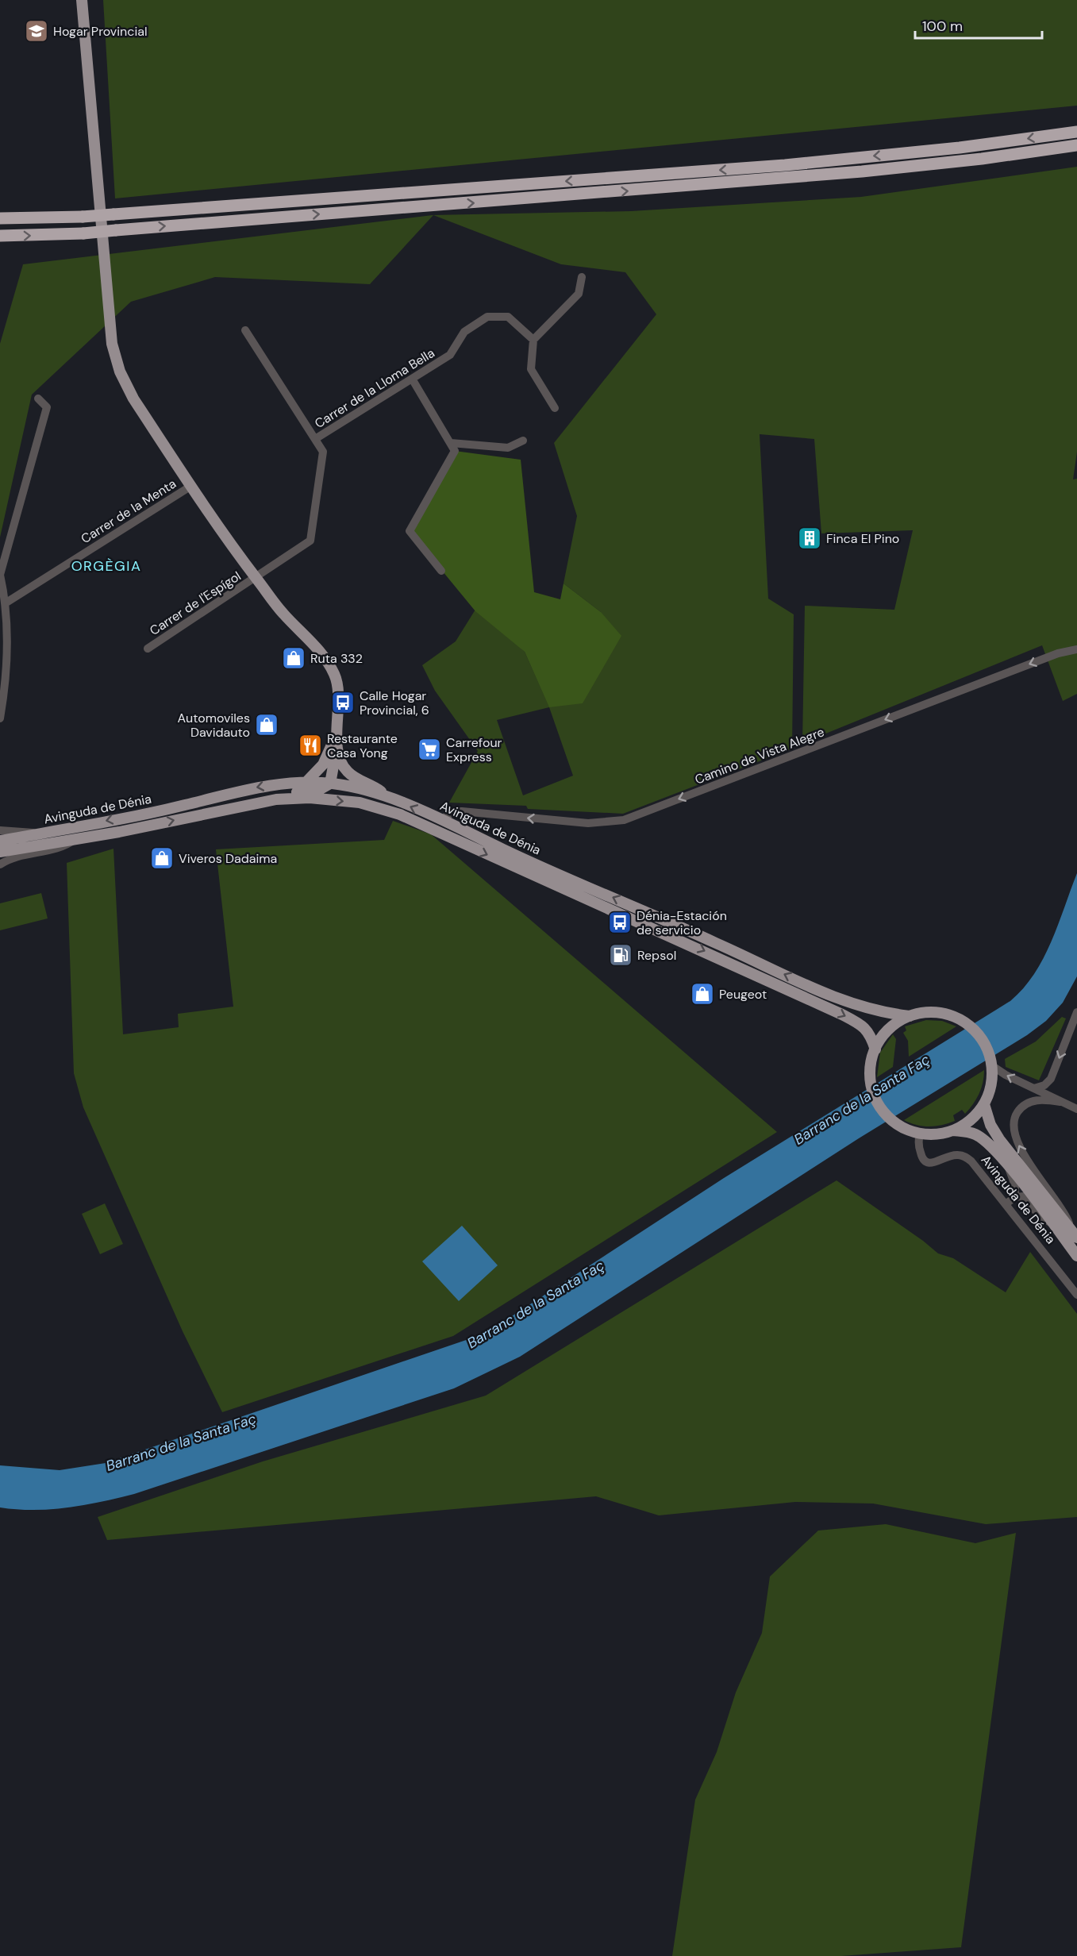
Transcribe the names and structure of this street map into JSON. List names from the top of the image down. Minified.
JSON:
{"streets":{"main road":["Avinguda de Dénia"],"street":["Carrer de la Lloma Bella","Carrer de la Menta","Carrer de l'Espígol","Camino de Vista Alegre"]},"crossings":[["Carrer de la Lloma Bella","Carrer de l'Espígol"],["Camino de Vista Alegre","Avinguda de Dénia"]],"one_way":["Camino de Vista Alegre"],"districts":["ORGÈGIA"],"water":["Barranc de la Santa Faç"],"places":{"school or university":["Hogar Provincial"],"building":["Finca El Pino"],"shop":["Ruta 332","Automoviles Davidauto","Viveros Dadaima","Peugeot"],"bus stop":["Calle Hogar Provincial, 6","Dénia-Estación de servicio"],"restaurant":["Restaurante Casa Yong"],"supermarket":["Carrefour Express"],"fuel station":["Repsol"]},"scale_bar":"100 m"}
